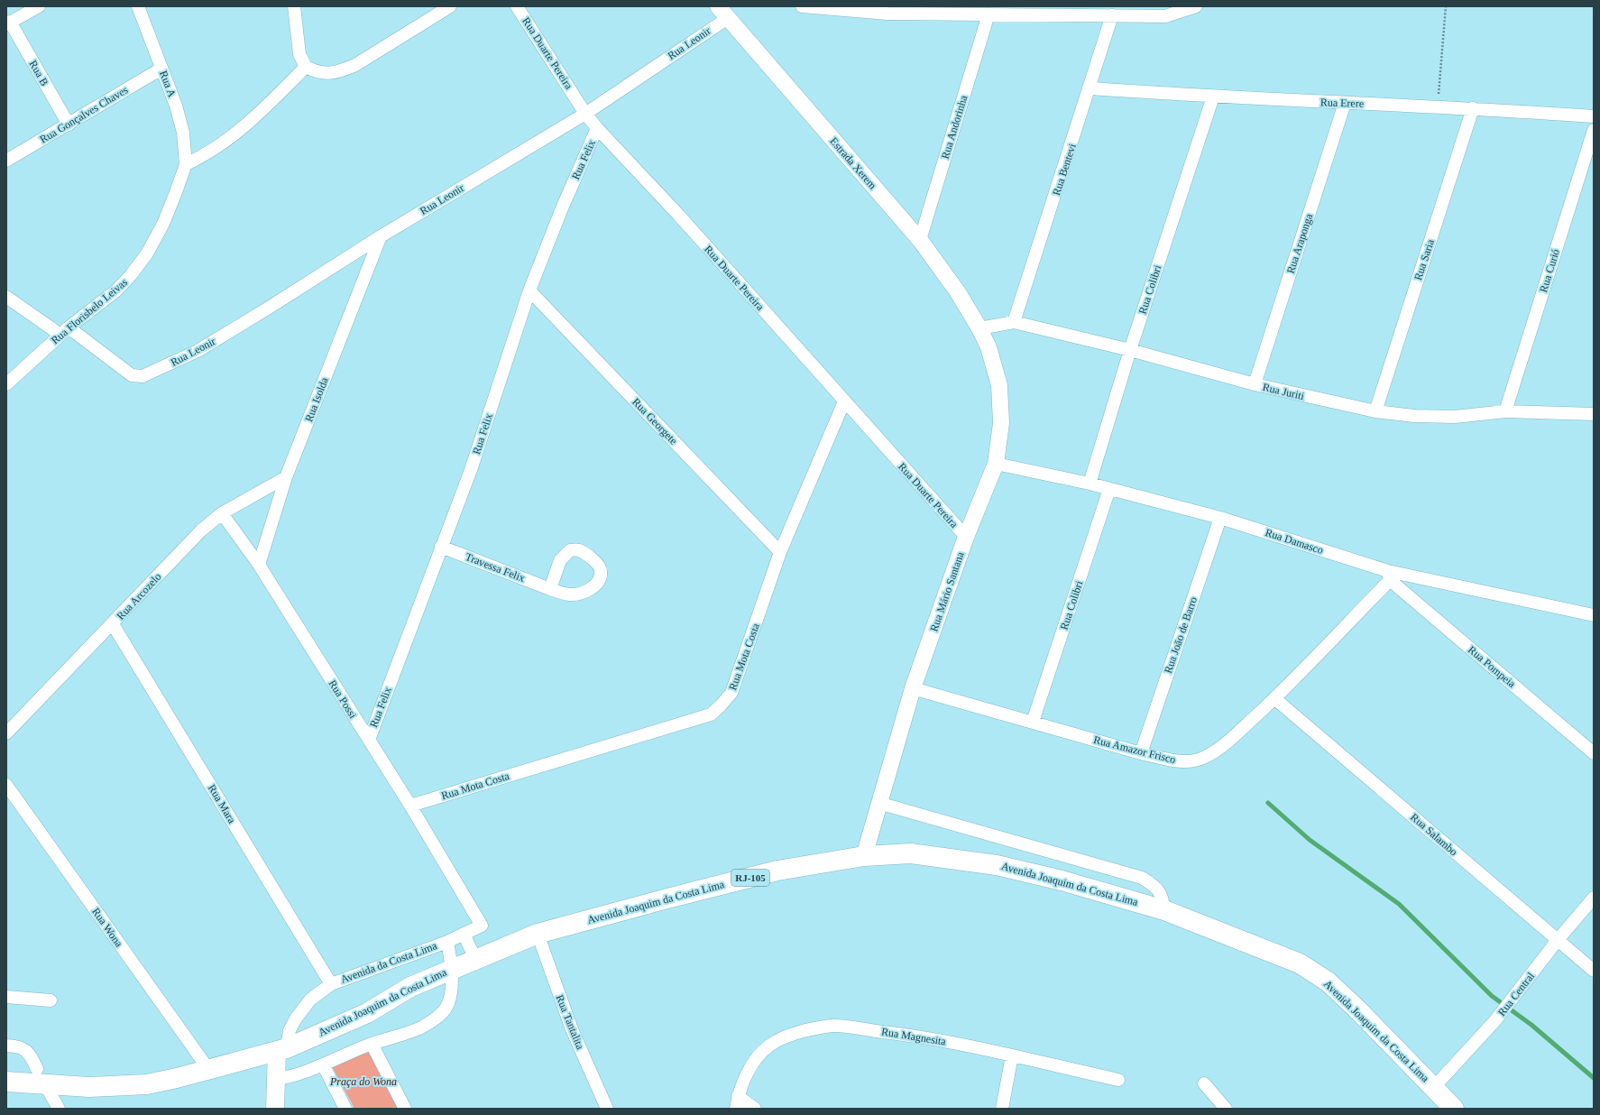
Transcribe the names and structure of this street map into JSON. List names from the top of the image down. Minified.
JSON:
{"streets":{"main road":["RJ-105","Avenida Joaquim da Costa Lima"],"street":["Rua Leonir","Rua Duarte Pereira","Rua B","Rua A","Rua Erere","Rua Gonçalves Chaves","Rua Andorinha","Rua Felix","Estrada Xerem","Rua Bentevi","Rua Araponga","Rua Saria","Rua Curió","Rua Colibri","Rua Florisbelo Leivas","Rua Juriti","Rua Isolda","Rua Georgete","Rua Damasco","Travessa Felix","Rua Mário Santana","Rua Arcozelo","Rua Joāo de Barro","Rua Mota Costa","Rua Pompeia","Rua Possi","Rua Amazor Frisco","Rua Mara","Rua Salambo","Rua Wona","Avenida da Costa Lima","Rua Central","Rua Tantalita","Rua Magnesita"]},"crossings":[["Rua Leonir","Rua Duarte Pereira"],["Rua Leonir","Estrada Xerem"],["Rua Leonir","Rua Florisbelo Leivas"],["Rua Leonir","Rua Isolda"],["Rua Duarte Pereira","Rua Felix"],["Rua Duarte Pereira","Rua Mário Santana"],["Rua Duarte Pereira","Rua Mota Costa"],["Rua B","Rua Gonçalves Chaves"],["Rua A","Rua Gonçalves Chaves"],["Rua A","Rua Florisbelo Leivas"],["Rua Erere","Rua Bentevi"],["Rua Erere","Rua Araponga"],["Rua Erere","Rua Saria"],["Rua Erere","Rua Colibri"],["Rua Andorinha","Estrada Xerem"],["Rua Felix","Rua Georgete"],["Rua Felix","Travessa Felix"],["Rua Felix","Rua Possi"],["Estrada Xerem","Rua Juriti"],["Estrada Xerem","Rua Mário Santana"],["Rua Bentevi","Rua Juriti"],["Rua Araponga","Rua Juriti"],["Rua Saria","Rua Juriti"],["Rua Curió","Rua Juriti"],["Rua Colibri","Rua Juriti"],["Rua Colibri","Rua Damasco"],["Rua Colibri","Rua Amazor Frisco"],["Rua Juriti","Rua Mário Santana"],["Rua Isolda","Rua Arcozelo"],["Rua Isolda","Rua Possi"],["Rua Georgete","Rua Mota Costa"],["Rua Damasco","Rua Mário Santana"],["Rua Damasco","Rua Joāo de Barro"],["Rua Damasco","Rua Pompeia"],["Rua Damasco","Rua Amazor Frisco"],["Rua Mário Santana","Rua Amazor Frisco"],["Rua Mário Santana","Avenida Joaquim da Costa Lima"],["Rua Arcozelo","Rua Possi"],["Rua Arcozelo","Rua Mara"],["Rua Joāo de Barro","Rua Amazor Frisco"],["Rua Mota Costa","Rua Possi"],["Rua Pompeia","Rua Amazor Frisco"],["Rua Amazor Frisco","Rua Salambo"],["Rua Mara","Avenida da Costa Lima"],["Rua Salambo","Rua Central"],["Avenida Joaquim da Costa Lima","Rua Wona"],["Avenida Joaquim da Costa Lima","Avenida da Costa Lima"],["Avenida Joaquim da Costa Lima","Rua Central"],["Avenida Joaquim da Costa Lima","Rua Tantalita"]],"parks":["Praça do Wona"]}
